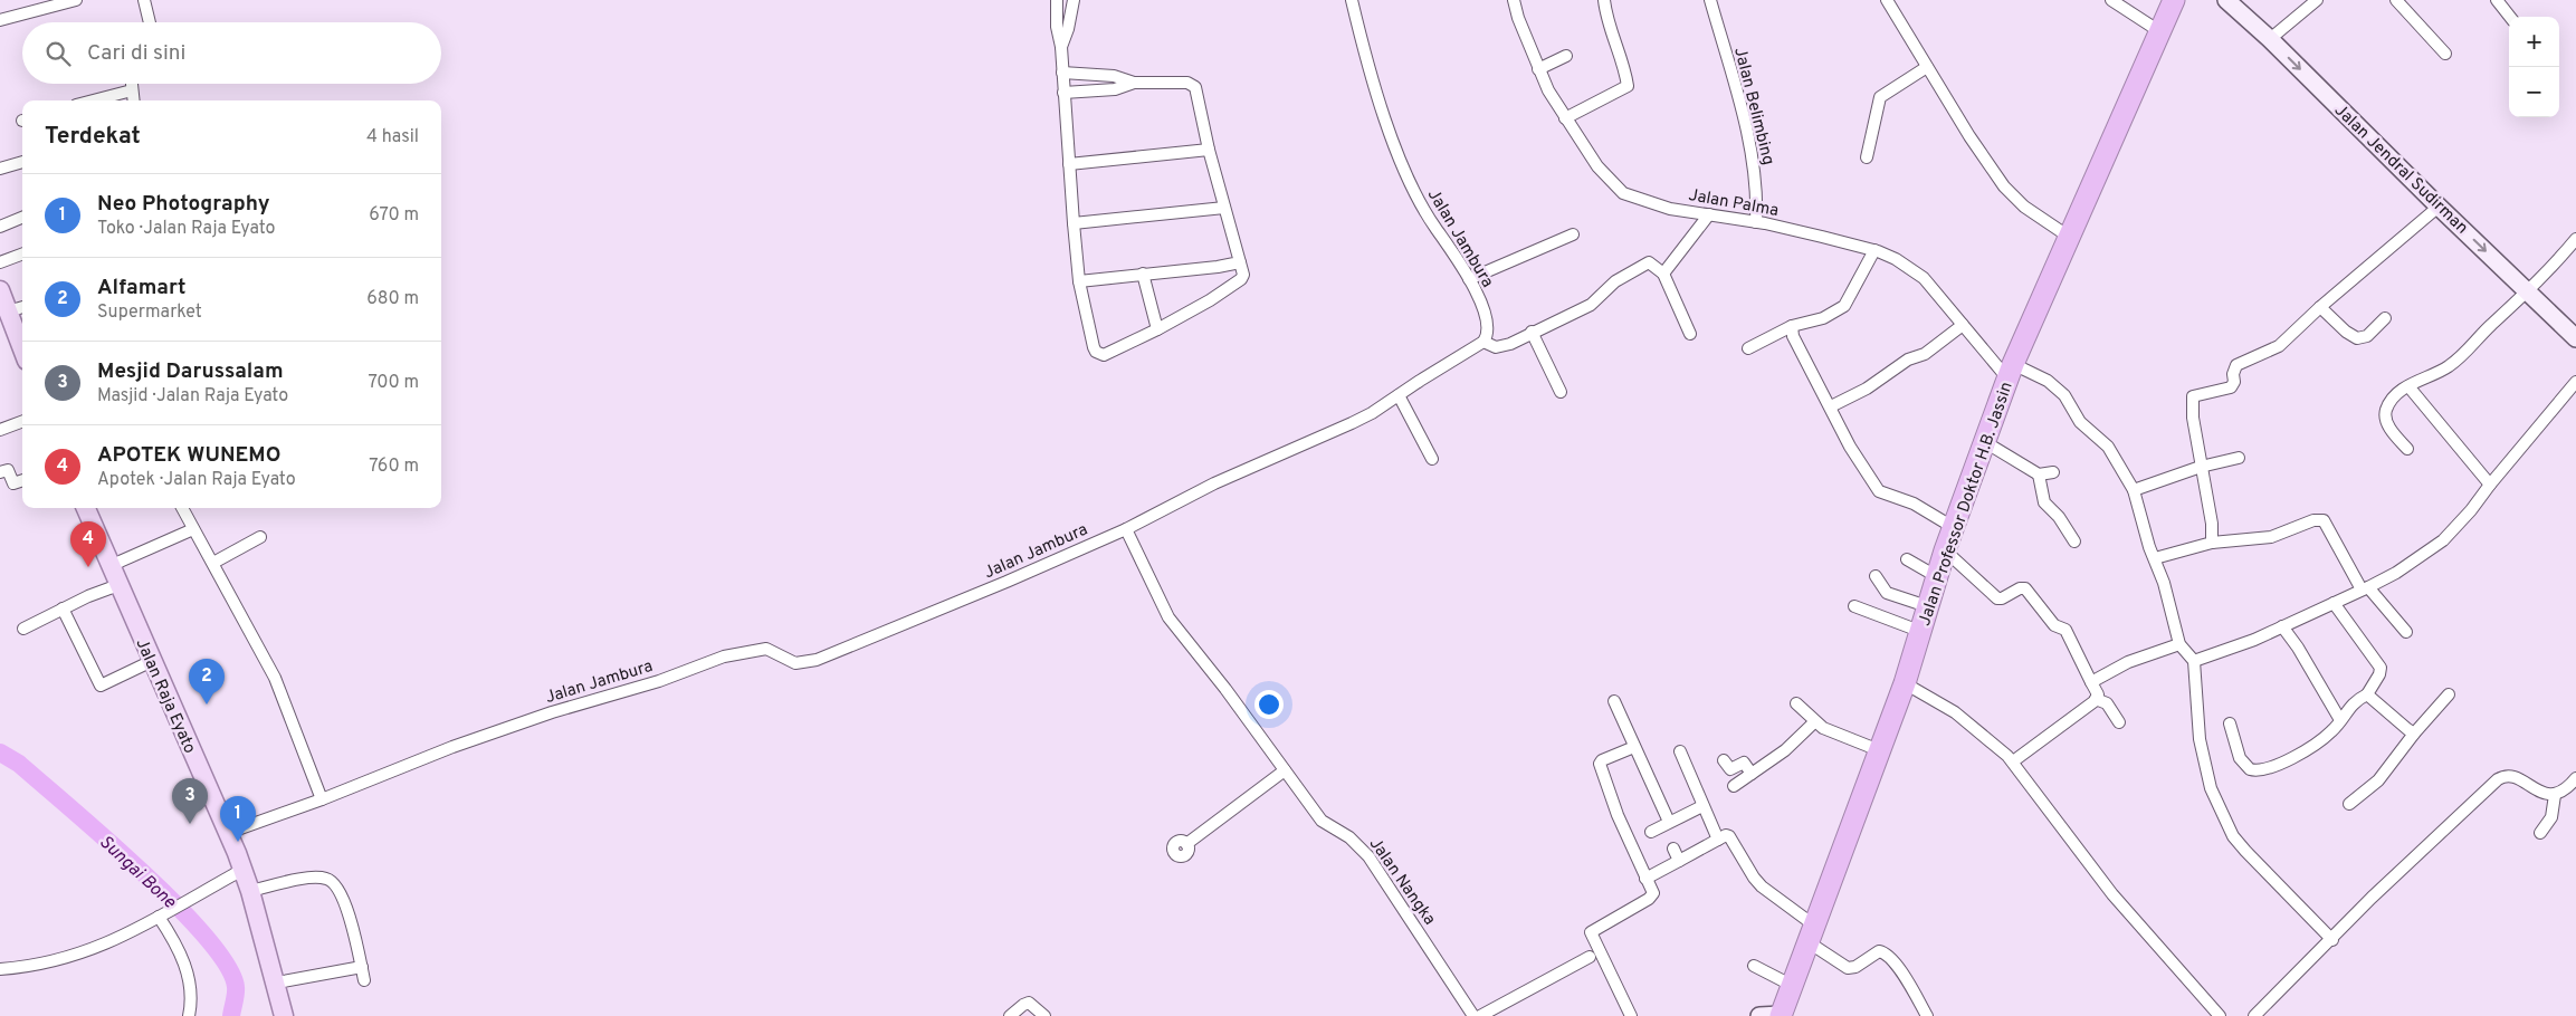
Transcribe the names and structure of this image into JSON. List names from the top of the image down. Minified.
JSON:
{"streets":{"highway":["Jalan Professor Doktor H.B. Jassin"],"main road":["Jalan Raja Eyato"],"street":["Jalan Belimbing","Jalan Jendral Sudirman","Jalan Palma","Jalan Jambura","Jalan Nangka"]},"crossings":[["Jalan Belimbing","Jalan Palma"],["Jalan Palma","Jalan Professor Doktor H.B. Jassin"],["Jalan Jambura","Jalan Raja Eyato"],["Jalan Jambura","Jalan Nangka"]],"one_way":["Jalan Jendral Sudirman"],"water":["Sungai Bone"],"page":{"map_buttons":["+","−"],"search":"Cari di sini","heading":["Terdekat","4 hasil"],"list":[{"mark":"1","name":"Neo Photography","note":"Toko · Jalan Raja Eyato","value":"670 m"},{"mark":"2","name":"Alfamart","note":"Supermarket","value":"680 m"},{"mark":"3","name":"Mesjid Darussalam","note":"Masjid · Jalan Raja Eyato","value":"700 m"},{"mark":"4","name":"APOTEK WUNEMO","note":"Apotek · Jalan Raja Eyato","value":"760 m"}],"pins":["4","2","3","1"]}}
